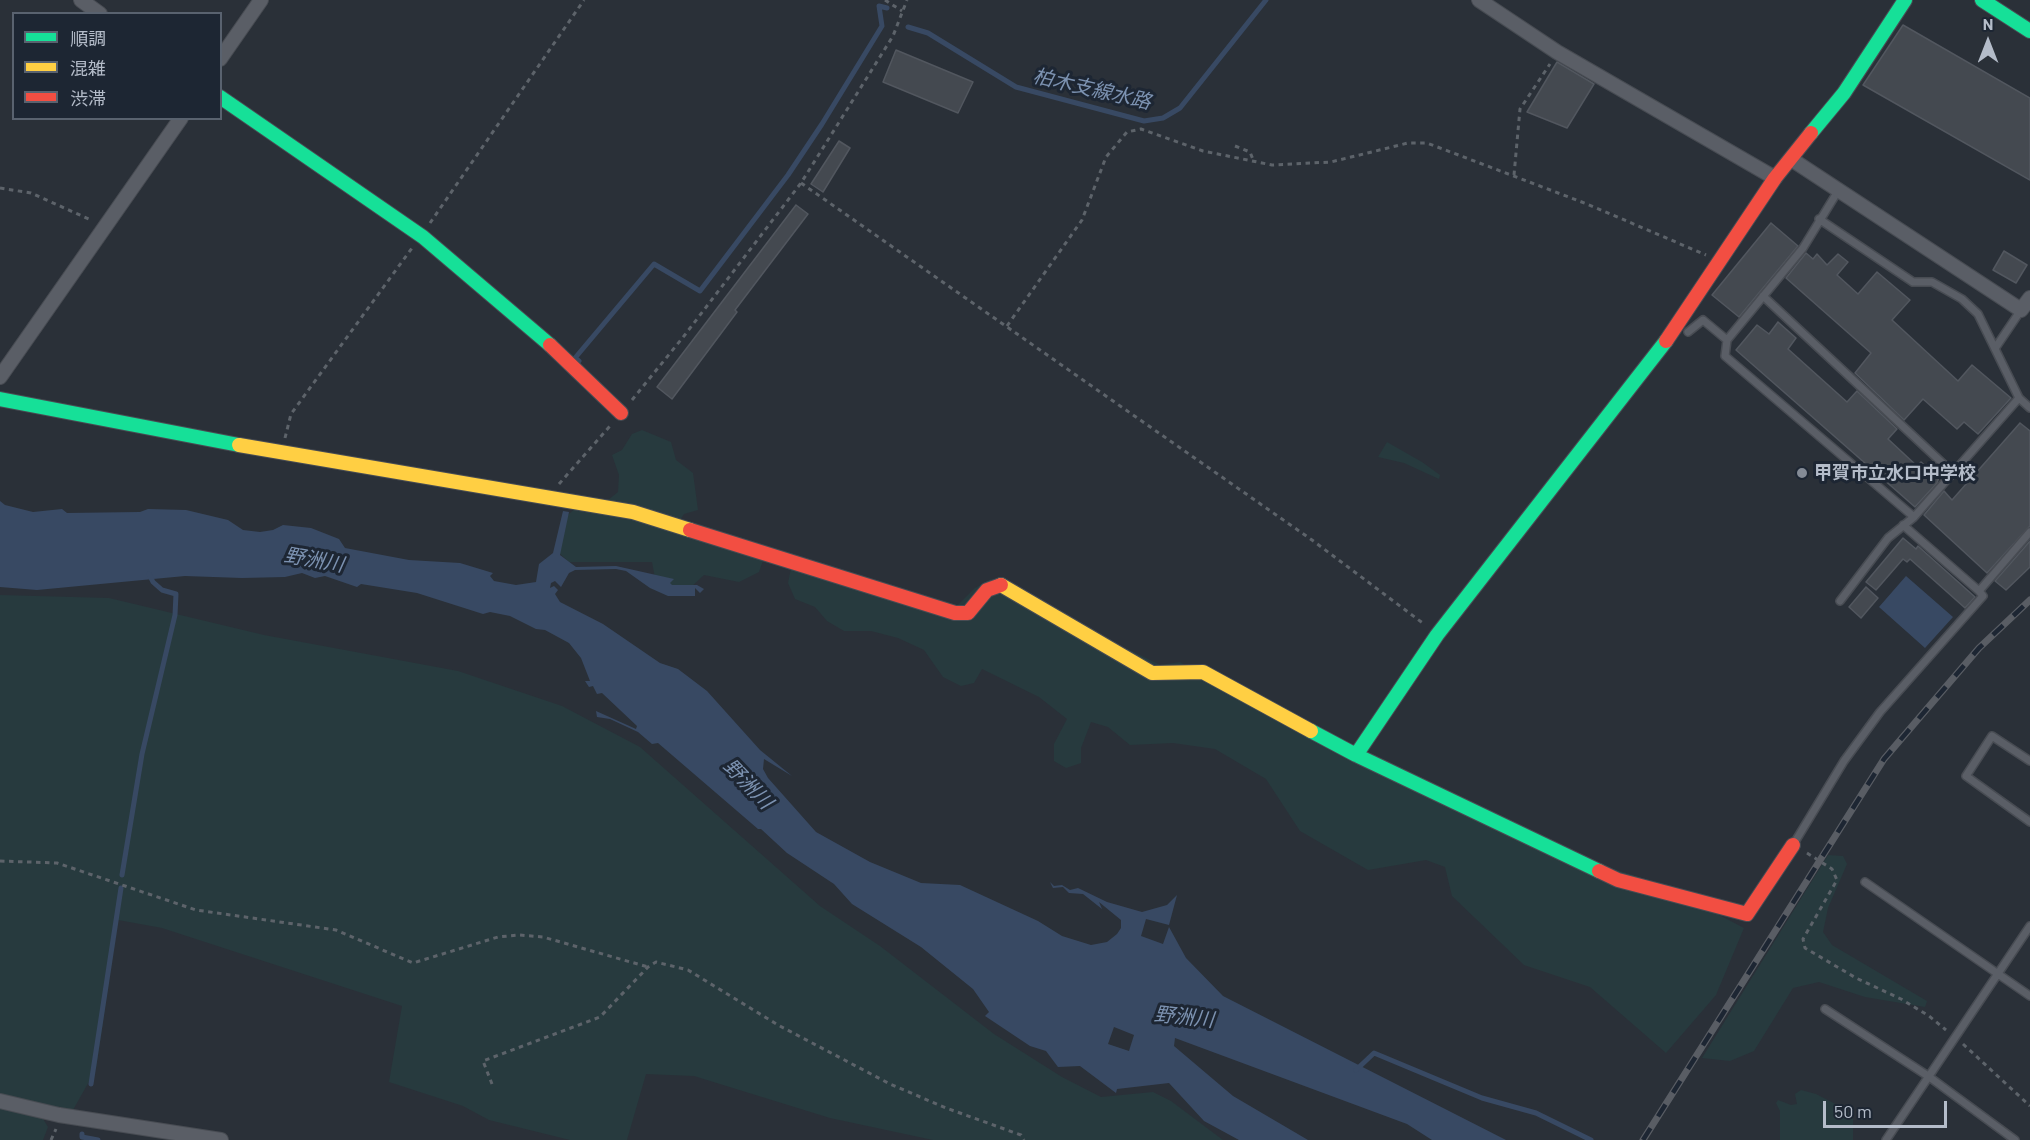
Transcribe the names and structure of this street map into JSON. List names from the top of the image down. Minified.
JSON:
{"water":["柏木支線水路","野洲川"],"places":["甲賀市立水口中学校"],"legend":["順調","混雑","渋滞"],"scale_bar":"50 m","north":"top"}
